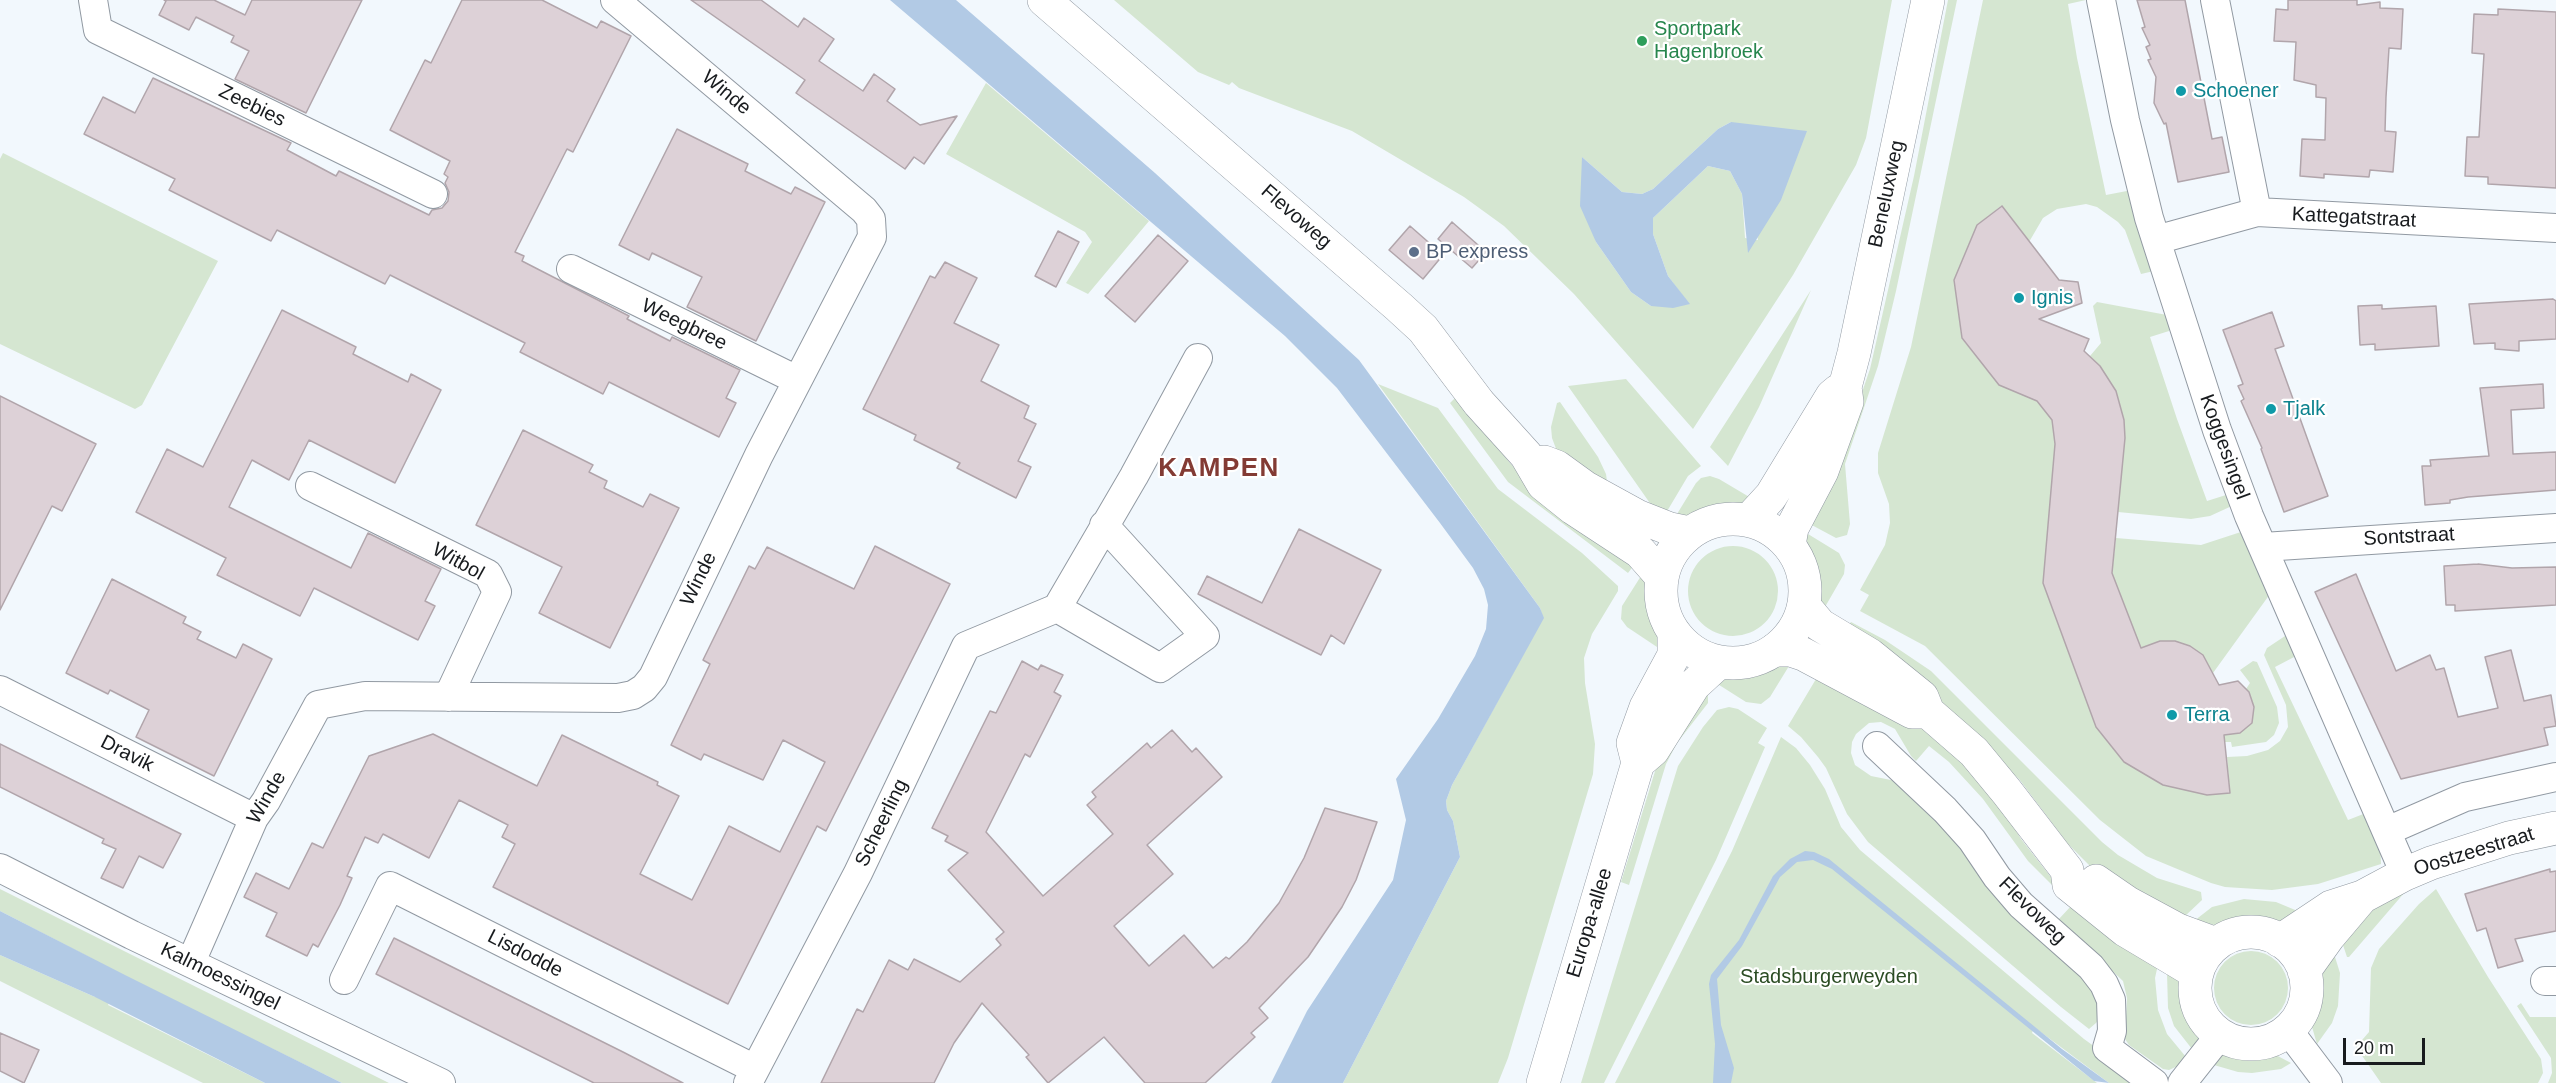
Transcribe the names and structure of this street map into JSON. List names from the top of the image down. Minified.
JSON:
{"streets":{"street":["Winde","Zeebies","Beneluxweg","Flevoweg","Kattegatstraat","Weegbree","Koggesingel","Sontstraat","Witbol","Dravik","Scheerling","Oostzeestraat","Europa-allee","Lisdodde","Kalmoessingel"]},"crossings":[["Winde","Weegbree"],["Winde","Witbol"],["Winde","Dravik"],["Winde","Kalmoessingel"],["Beneluxweg","Flevoweg"],["Beneluxweg","Europa-allee"],["Flevoweg","Europa-allee"],["Kattegatstraat","Koggesingel"],["Koggesingel","Sontstraat"],["Koggesingel","Oostzeestraat"],["Scheerling","Lisdodde"]],"districts":["KAMPEN"],"parks":["Stadsburgerweyden"],"places":["Sportpark Hagenbroek","Schoener","BP express","Ignis","Tjalk","Terra"],"scale_bar":"20 m"}
